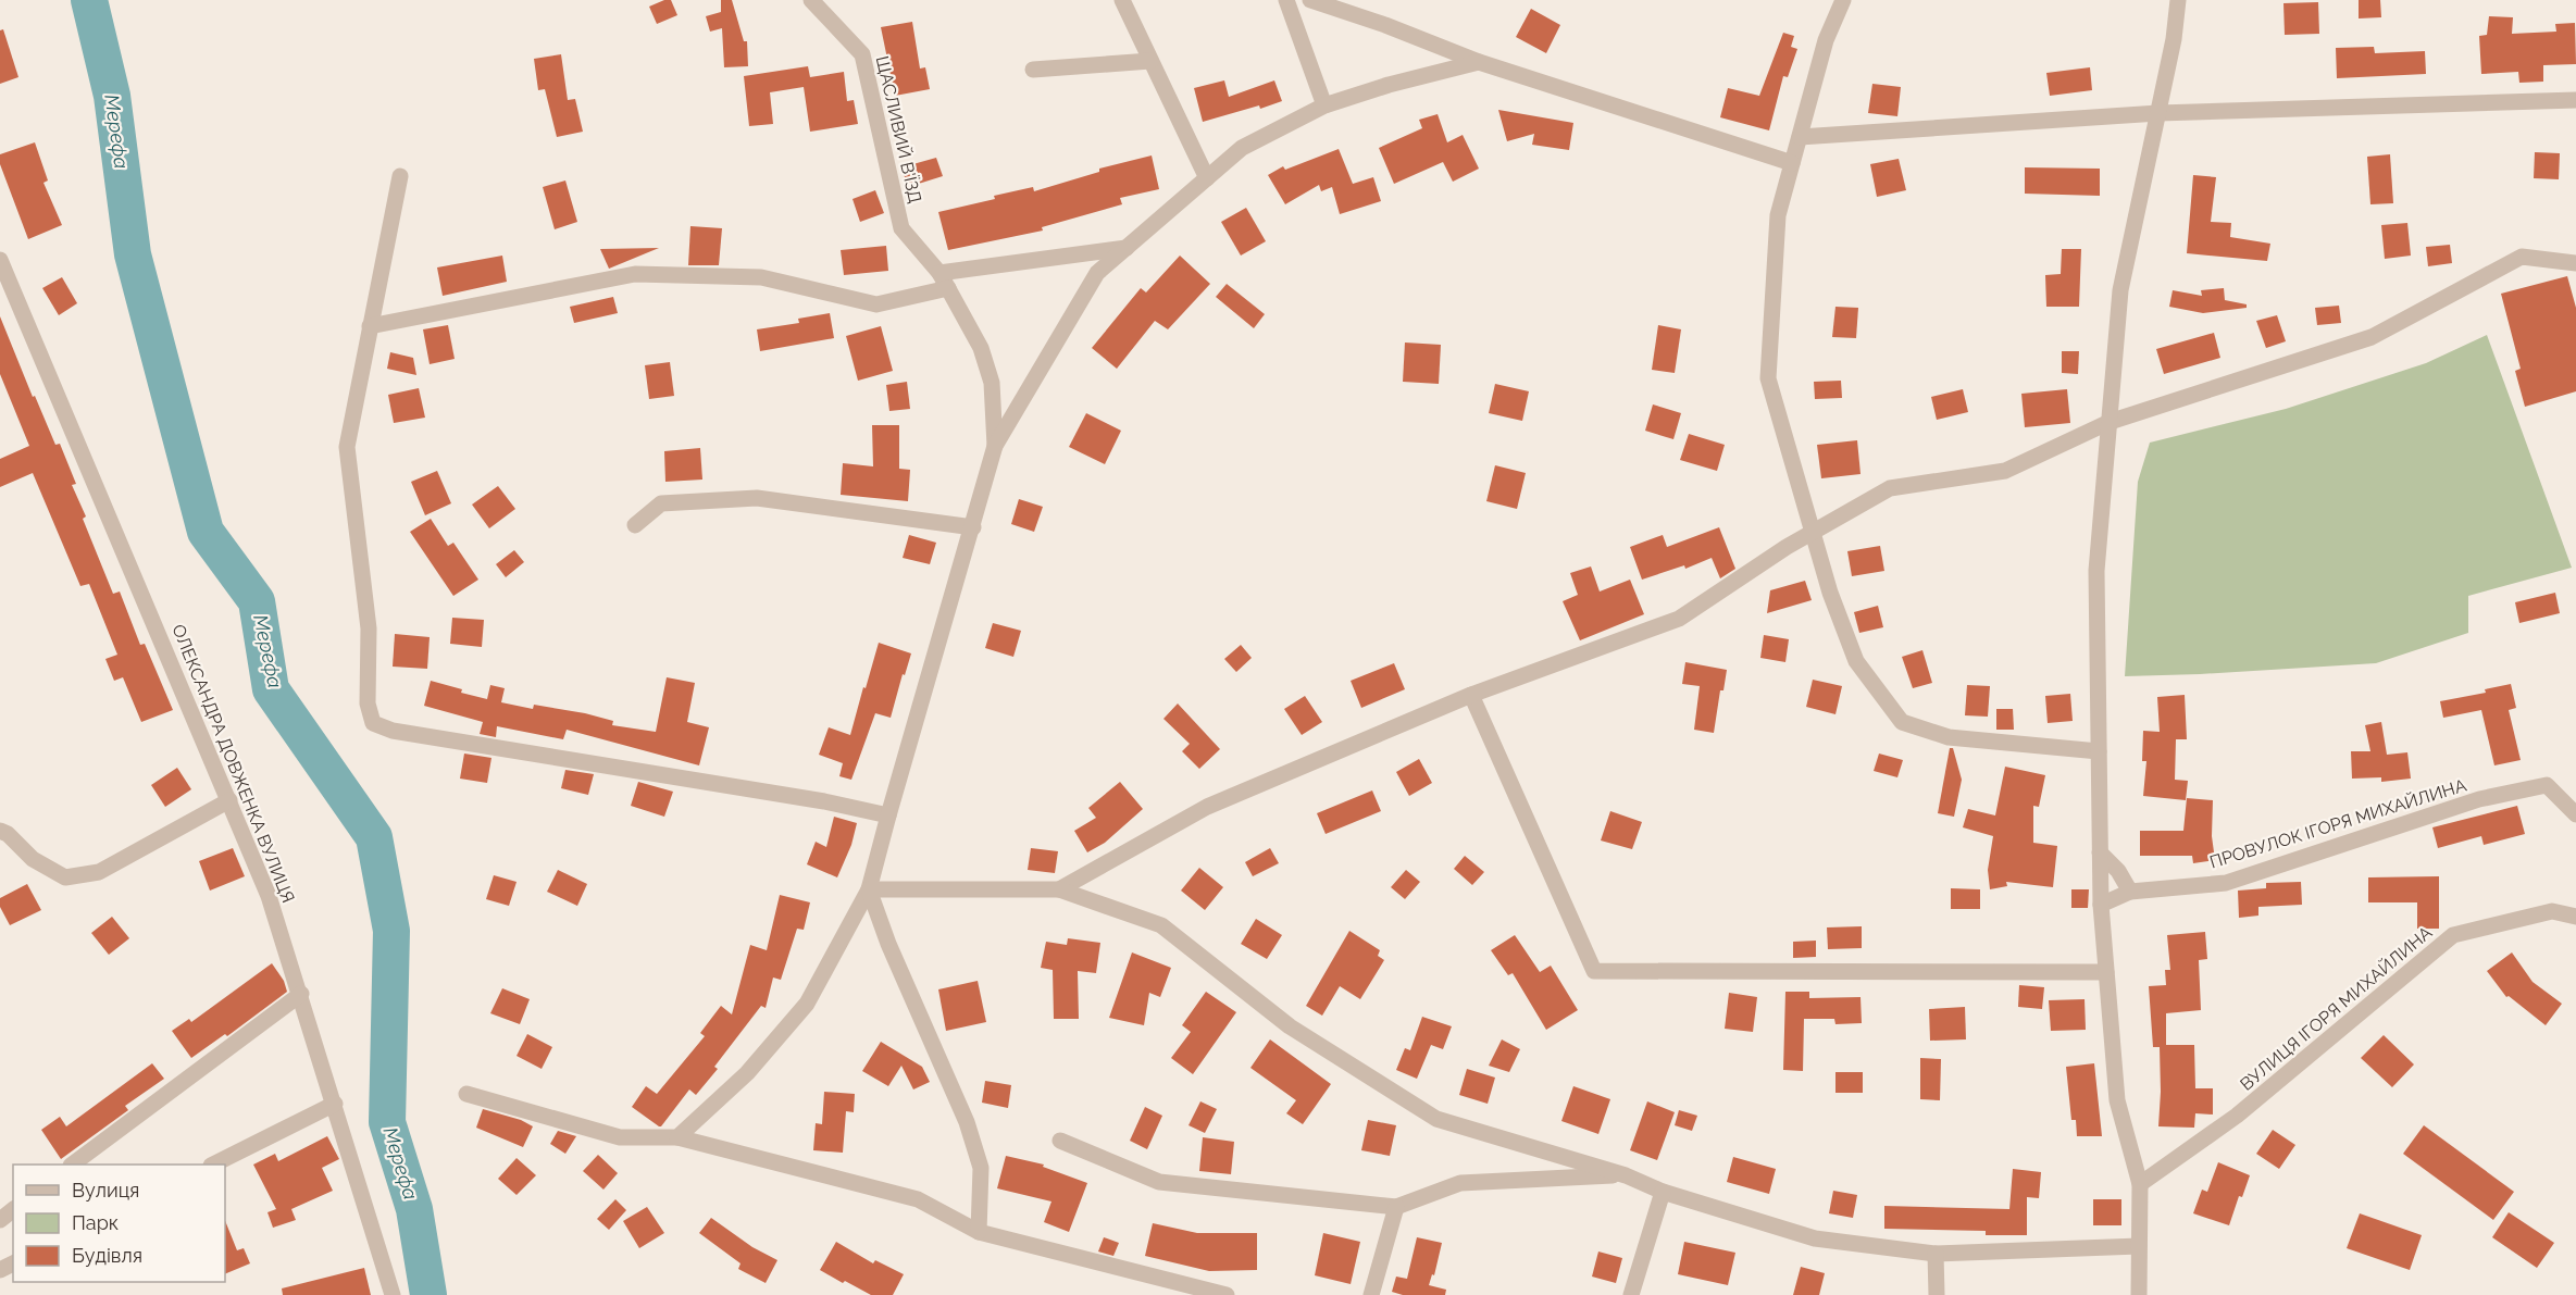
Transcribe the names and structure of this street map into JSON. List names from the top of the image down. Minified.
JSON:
{"streets":{"street":["ЩАСЛИВИЙ В'ЇЗД","ОЛЕКСАНДРА ДОВЖЕНКА ВУЛИЦЯ","ПРОВУЛОК ІГОРЯ МИХАЙЛИНА","ВУЛИЦЯ ІГОРЯ МИХАЙЛИНА"]},"water":["Мерефа"],"legend":["Вулиця","Парк","Будівля"]}
